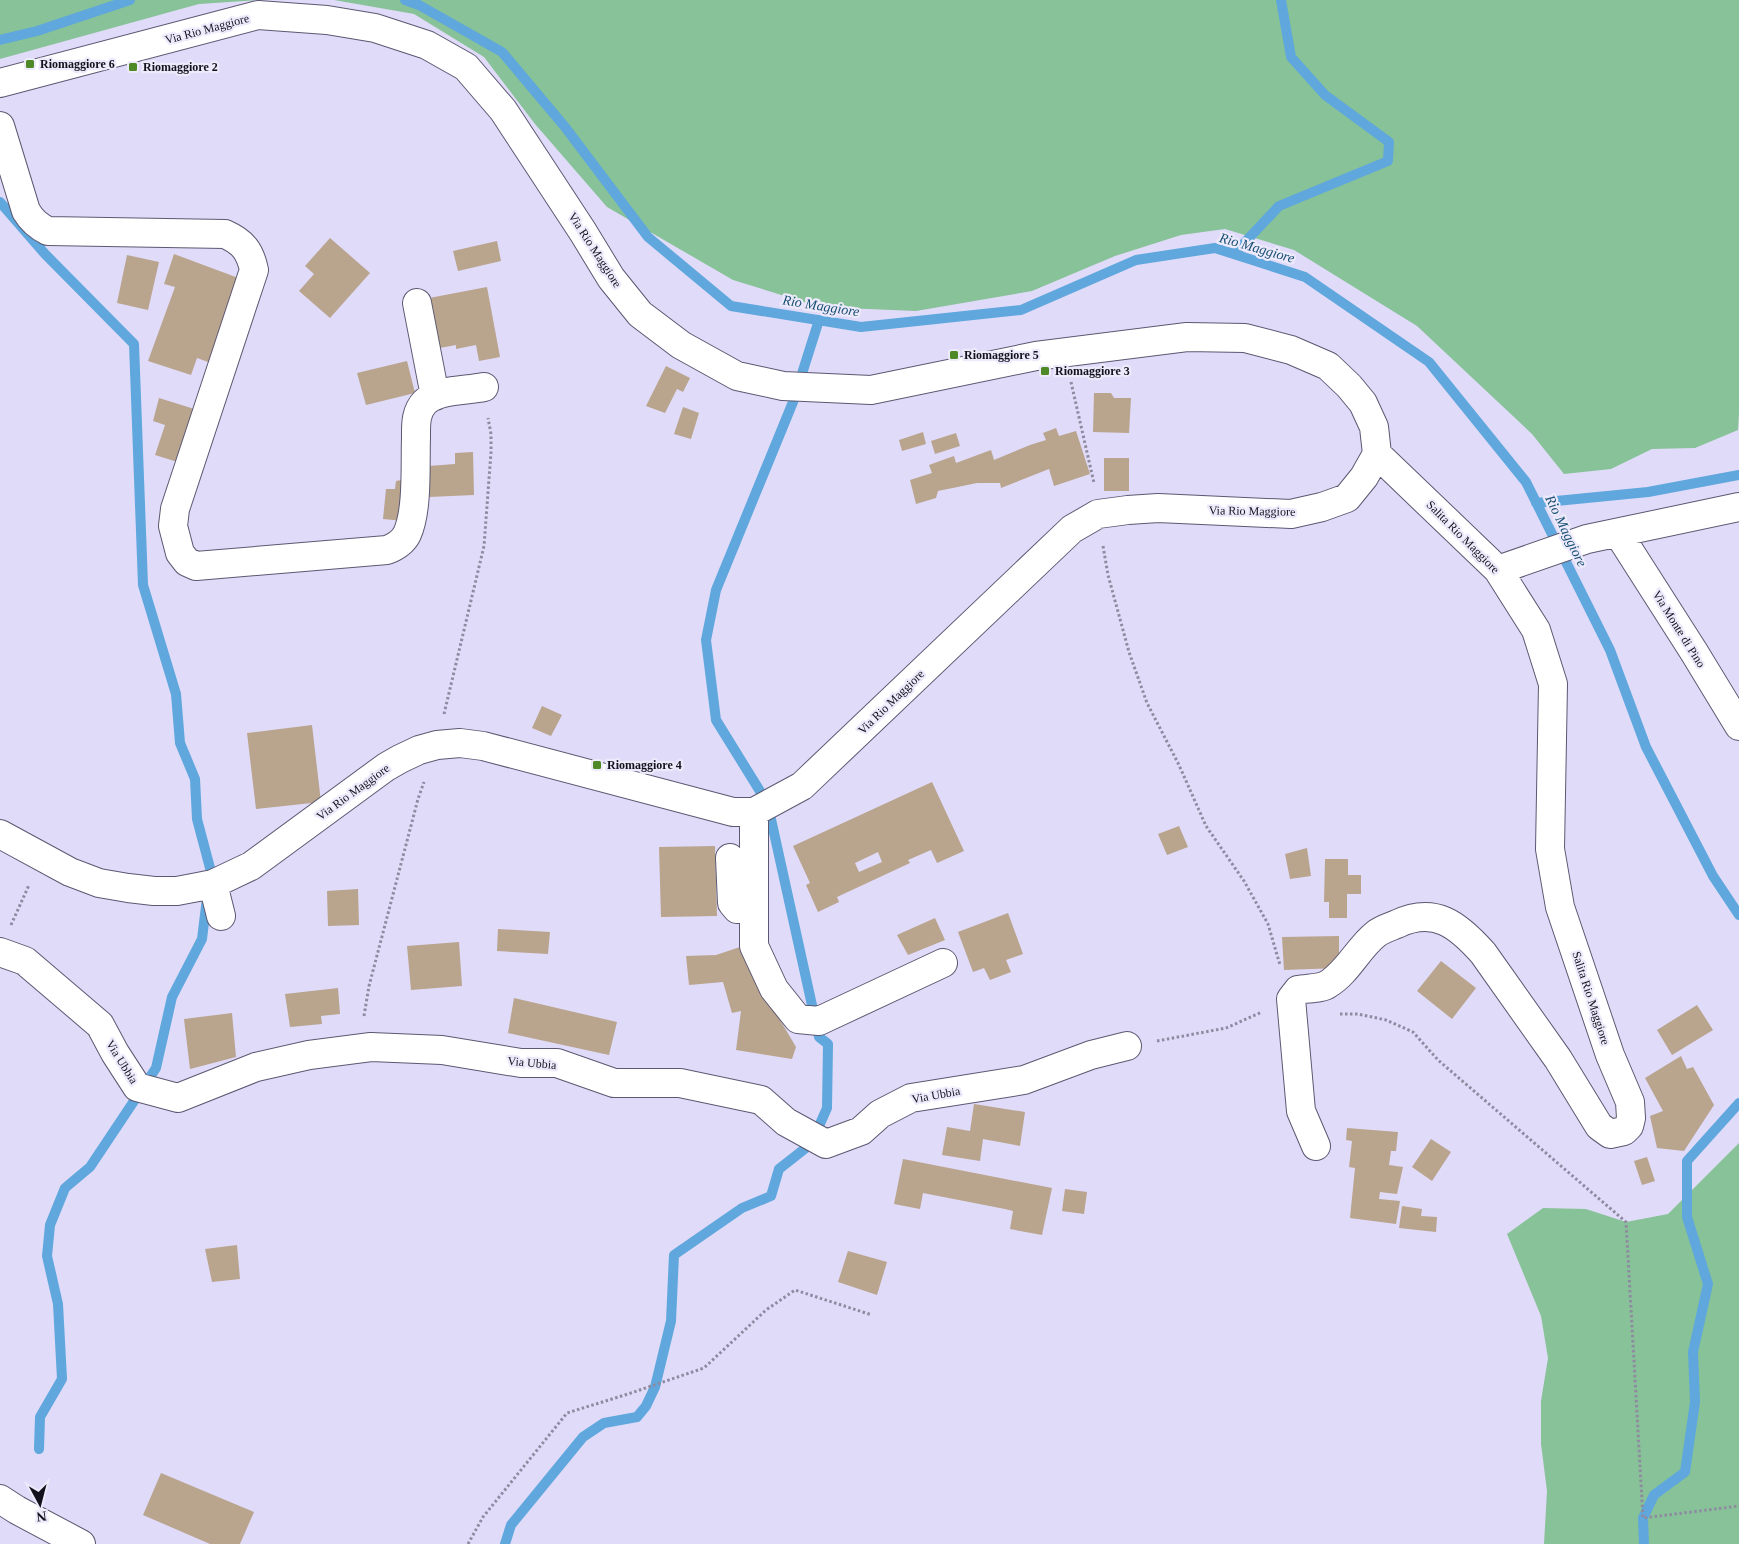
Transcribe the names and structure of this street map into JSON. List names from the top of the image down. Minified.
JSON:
{"streets":{"street":["Via Rio Maggiore","Salita Rio Maggiore","Via Monte di Pino","Via Ubbia"]},"crossings":[["Via Rio Maggiore","Salita Rio Maggiore"]],"water":["Rio Maggiore"],"places":{"transit":["Riomaggiore 6","Riomaggiore 2","Riomaggiore 5","Riomaggiore 3","Riomaggiore 4"]},"north":"bottom"}
